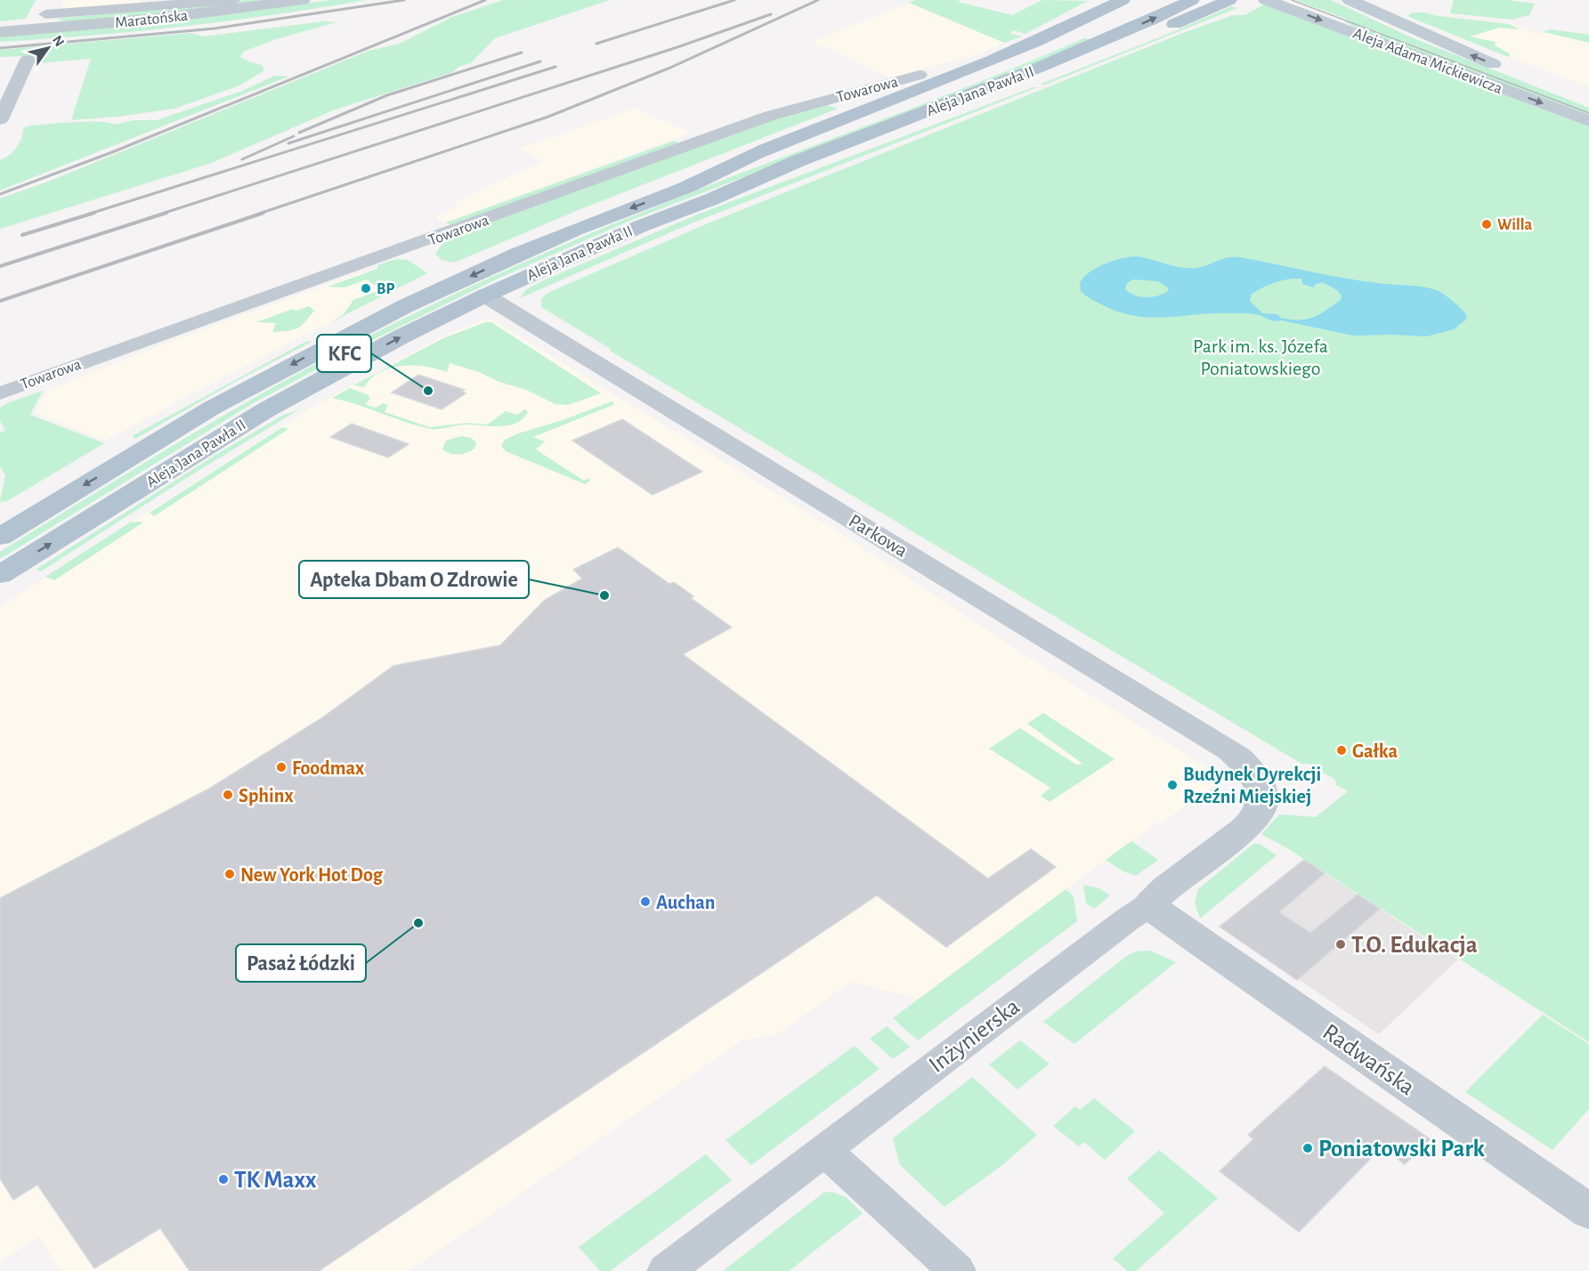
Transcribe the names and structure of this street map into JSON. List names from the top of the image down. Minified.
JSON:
{"streets":{"main road":["Aleja Adama Mickiewicza","Aleja Jana Pawła II"],"street":["Maratońska","Towarowa","Parkowa","Inżynierska","Radwańska"]},"crossings":[["Aleja Jana Pawła II","Parkowa"],["Parkowa","Inżynierska"],["Inżynierska","Radwańska"]],"parks":["Park im. ks. Józefa Poniatowskiego"],"places":["Willa","BP","KFC","Apteka Dbam O Zdrowie","Gałka","Foodmax","Budynek Dyrekcji Rzeźni Miejskiej","Sphinx","New York Hot Dog","Auchan","Pasaż Łódzki","T.O. Edukacja","Poniatowski Park","TK Maxx"],"north":"top right"}
